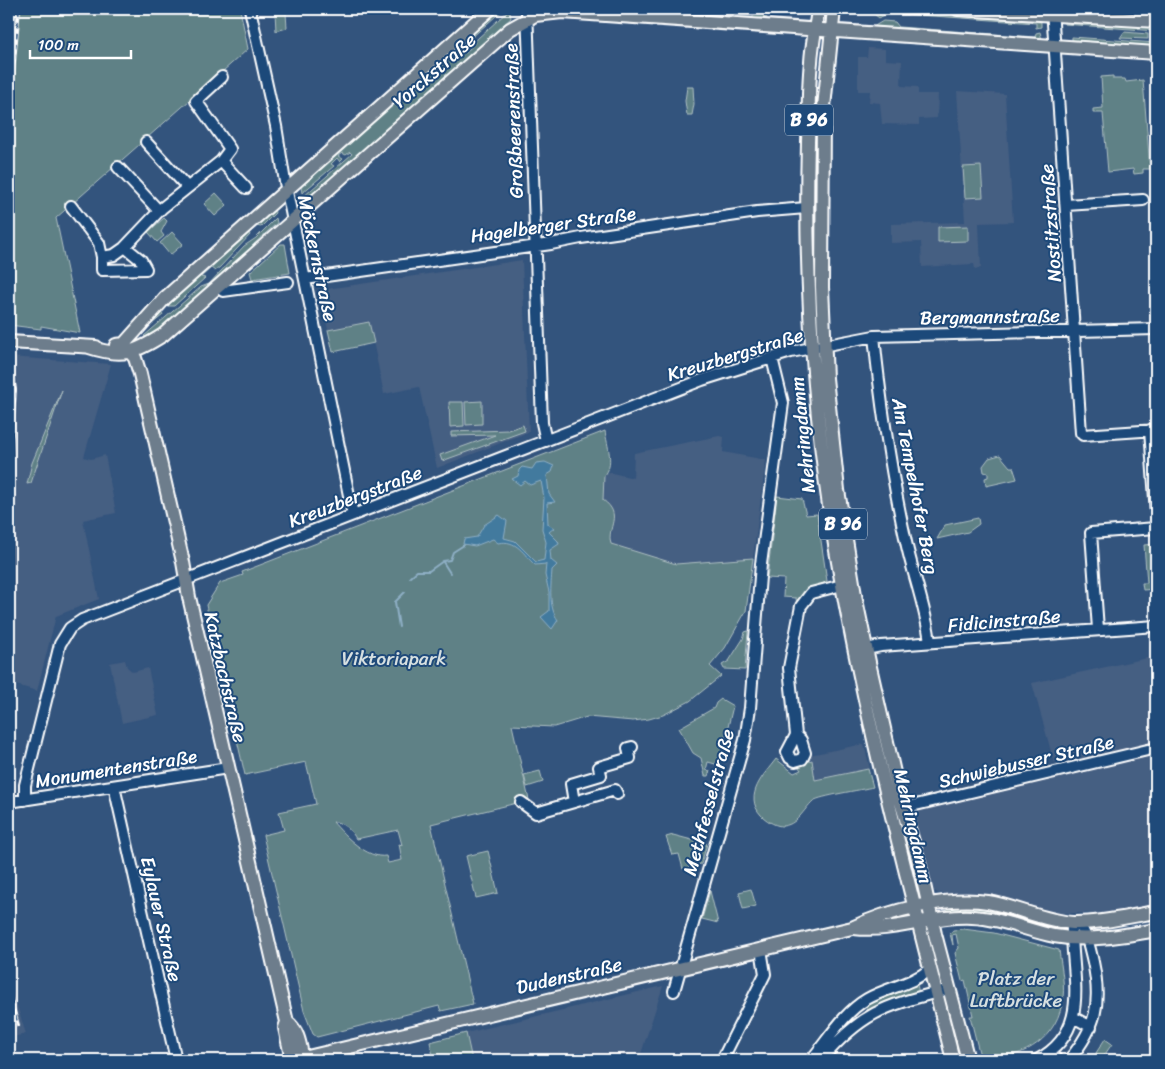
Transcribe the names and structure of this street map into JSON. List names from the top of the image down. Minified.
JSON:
{"streets":{"main road":["Yorckstraße","B 96","Mehringdamm","Katzbachstraße","Dudenstraße"],"street":["Großbeerenstraße","Nostitzstraße","Hagelberger Straße","Möckernstraße","Bergmannstraße","Kreuzbergstraße","Am Tempelhofer Berg","Fidicinstraße","Schwiebusser Straße","Monumentenstraße","Methfesselstraße","Eylauer Straße"]},"crossings":[["Yorckstraße","Großbeerenstraße"],["Yorckstraße","Nostitzstraße"],["Yorckstraße","Möckernstraße"],["Yorckstraße","Mehringdamm"],["Yorckstraße","Katzbachstraße"],["B 96","Mehringdamm"],["B 96","Dudenstraße"],["Großbeerenstraße","Hagelberger Straße"],["Großbeerenstraße","Kreuzbergstraße"],["Nostitzstraße","Bergmannstraße"],["Hagelberger Straße","Möckernstraße"],["Hagelberger Straße","Mehringdamm"],["Möckernstraße","Kreuzbergstraße"],["Bergmannstraße","Kreuzbergstraße"],["Bergmannstraße","Mehringdamm"],["Bergmannstraße","Am Tempelhofer Berg"],["Kreuzbergstraße","Mehringdamm"],["Kreuzbergstraße","Katzbachstraße"],["Kreuzbergstraße","Monumentenstraße"],["Kreuzbergstraße","Methfesselstraße"],["Mehringdamm","Fidicinstraße"],["Mehringdamm","Schwiebusser Straße"],["Mehringdamm","Dudenstraße"],["Am Tempelhofer Berg","Fidicinstraße"],["Katzbachstraße","Monumentenstraße"],["Katzbachstraße","Dudenstraße"],["Monumentenstraße","Eylauer Straße"],["Methfesselstraße","Dudenstraße"]],"parks":["Viktoriapark","Platz der Luftbrücke"],"scale_bar":"100 m"}
